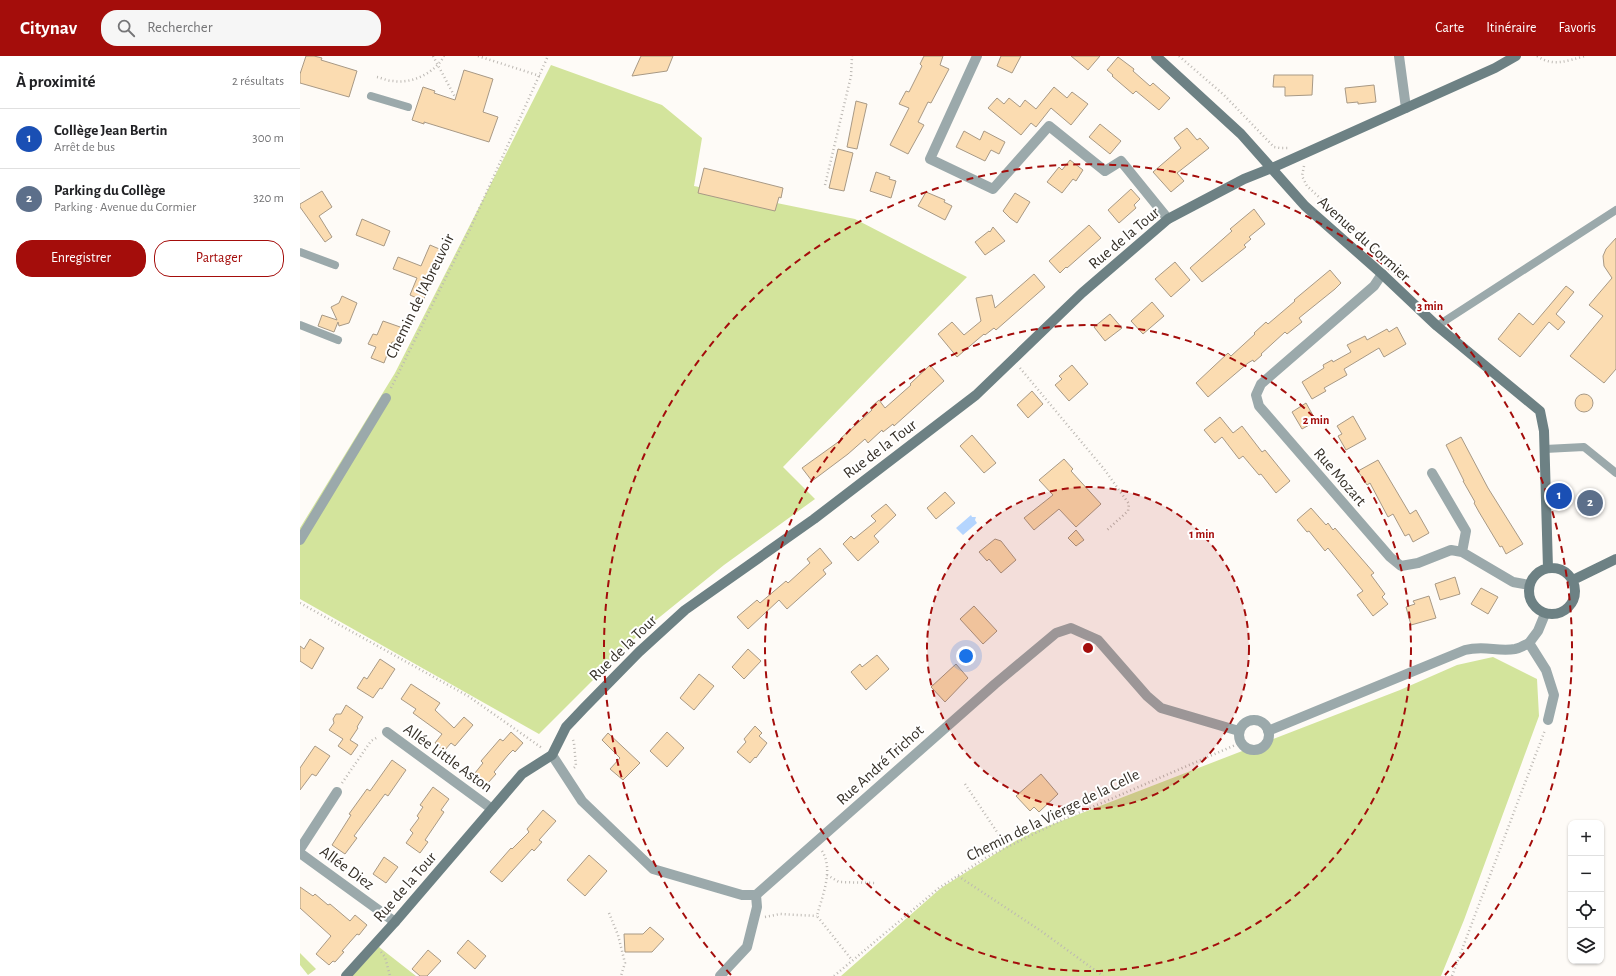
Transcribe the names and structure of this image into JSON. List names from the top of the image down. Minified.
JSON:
{"streets":{"street":["Rue de la Tour","Avenue du Cormier","Rue Mozart","Allée Little Aston","Rue André Trichot","Allée Diez"],"path":["Chemin de l'Abreuvoir","Chemin de la Vierge de la Celle"]},"crossings":[["Rue de la Tour","Avenue du Cormier"],["Rue de la Tour","Allée Little Aston"],["Rue de la Tour","Allée Diez"],["Avenue du Cormier","Rue Mozart"],["Rue André Trichot","Chemin de la Vierge de la Celle"]],"page":{"header":"Citynav","search":"Rechercher","nav":["Carte","Itinéraire","Favoris"],"heading":["À proximité","2 résultats"],"list":[{"mark":"1","name":"Collège Jean Bertin","note":"Arrêt de bus","value":"300 m"},{"mark":"2","name":"Parking du Collège","note":"Parking · Avenue du Cormier","value":"320 m"}],"buttons":["Enregistrer","Partager"],"pins":["1","2"],"map_buttons":["+","−"]},"rings":["3 min","2 min","1 min"]}
